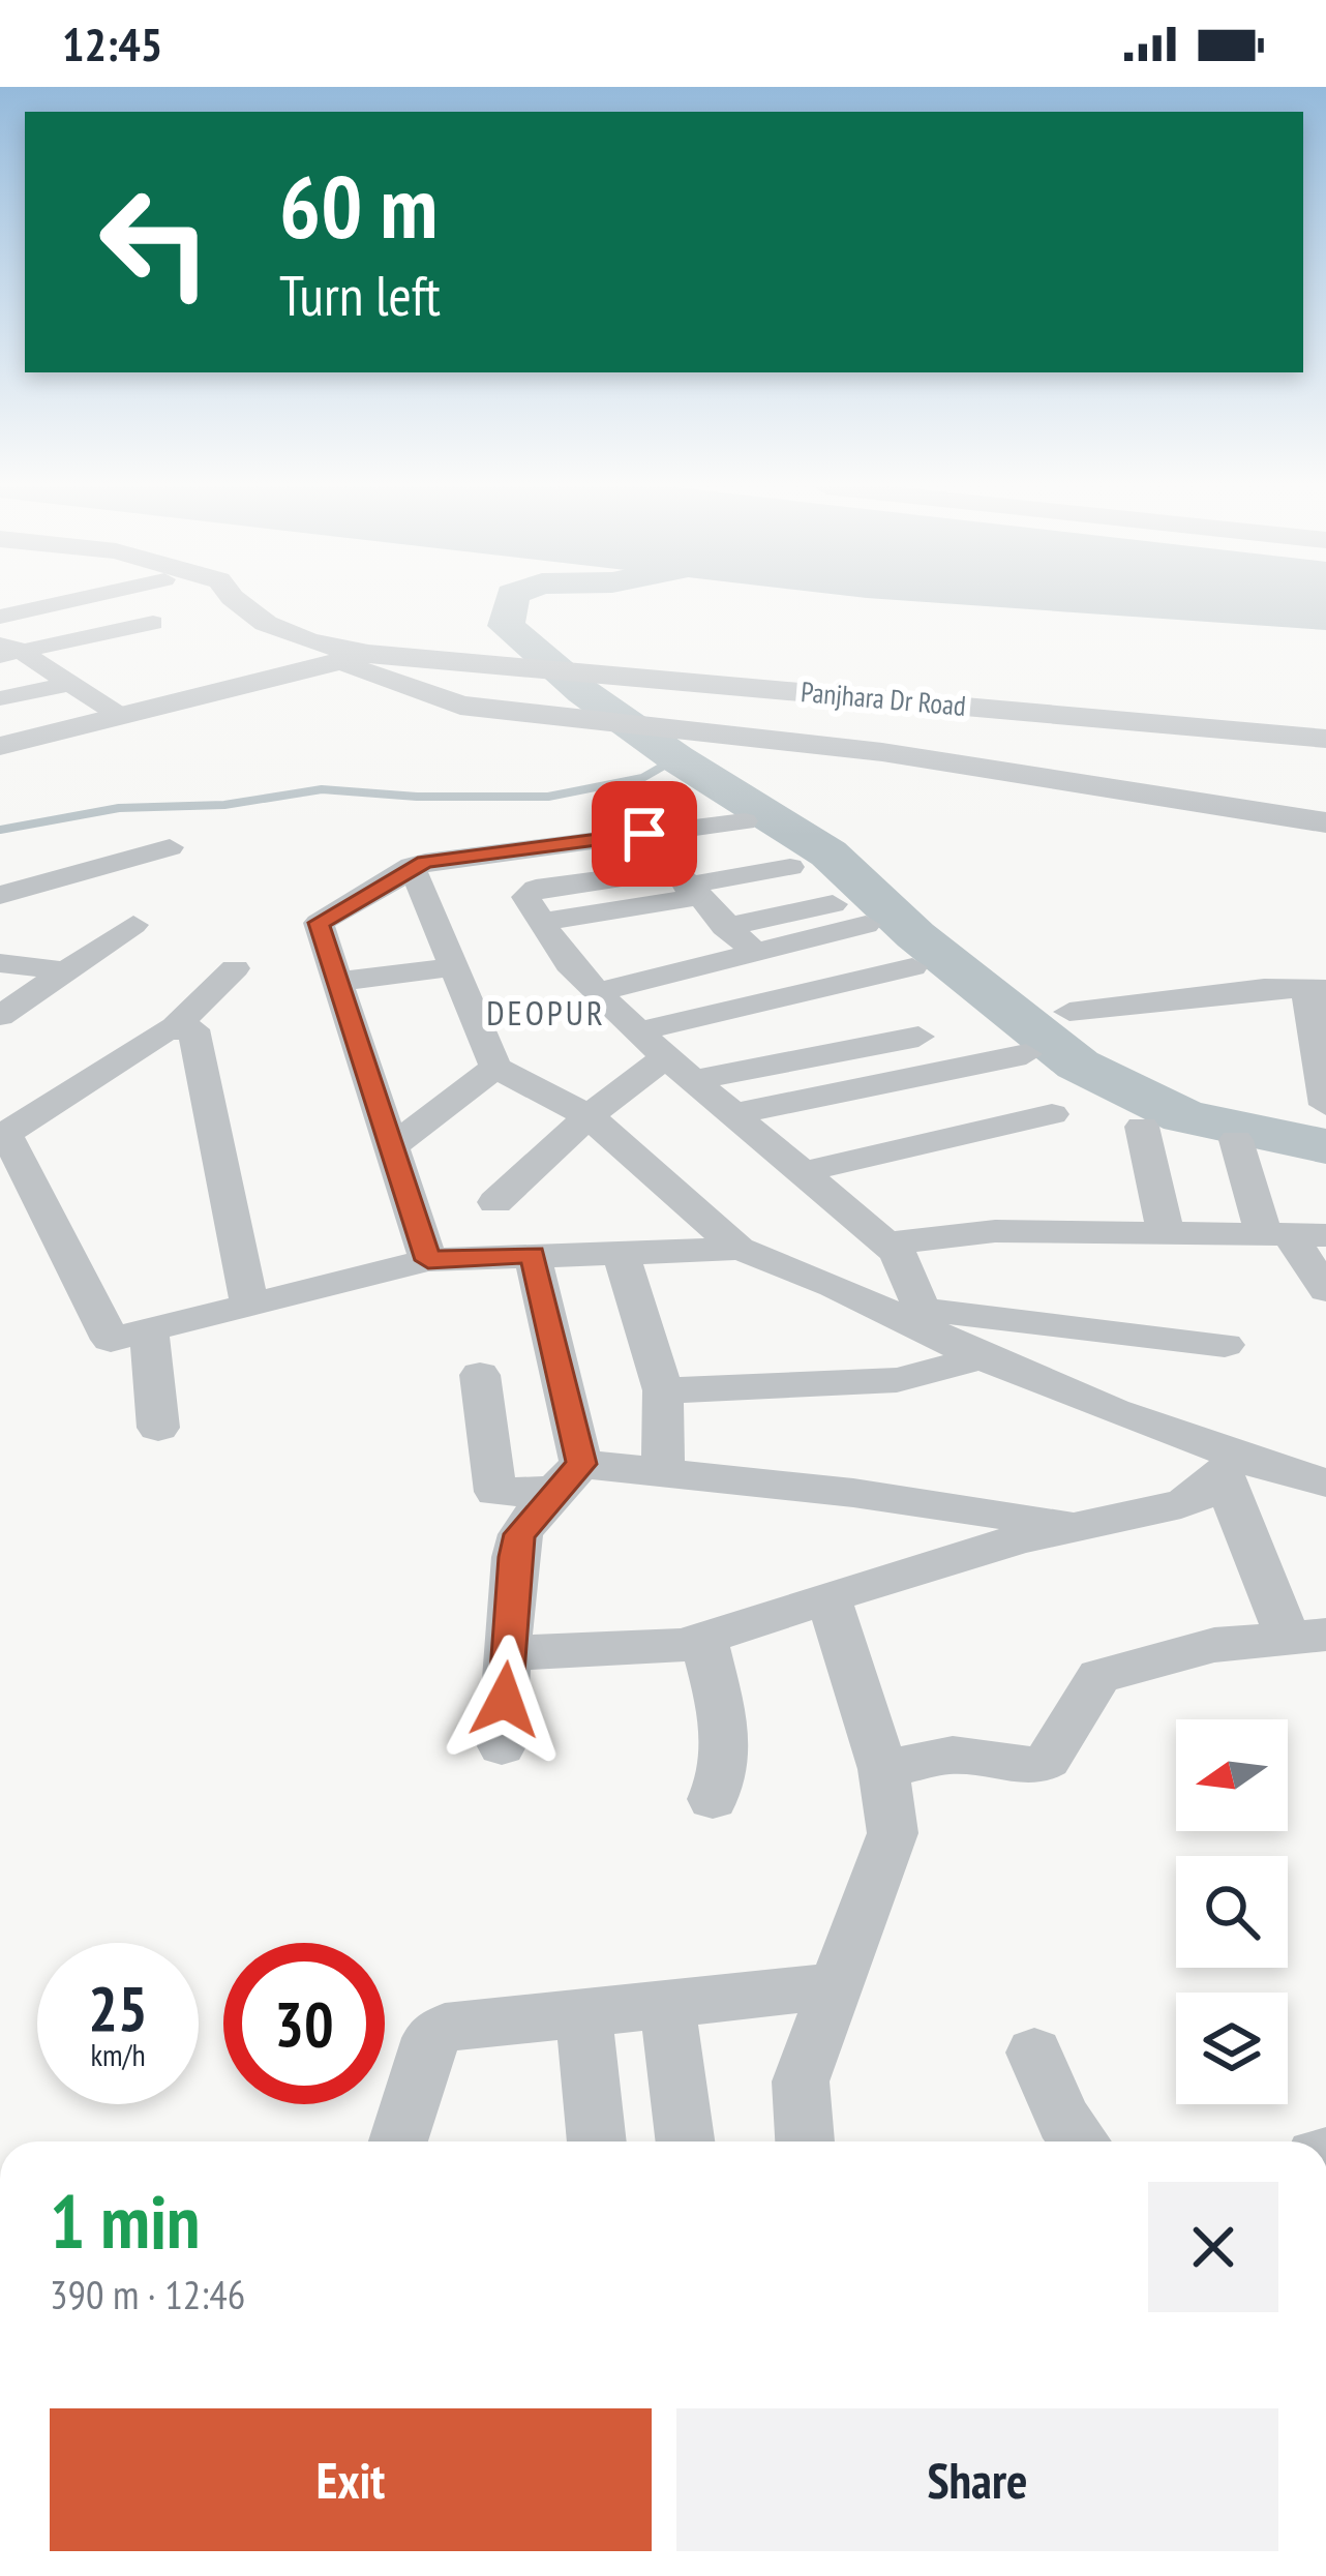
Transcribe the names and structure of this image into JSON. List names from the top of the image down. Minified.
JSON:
{"streets":{"street":["Panjhara Dr Road"]},"districts":["DEOPUR"],"north":"left","page":{"status":"12:45","turn":["60 m","Turn left"],"speed":"25 km/h","limit":"30","heading":["1 min","390 m · 12:46"],"buttons":["Exit","Share"]}}
